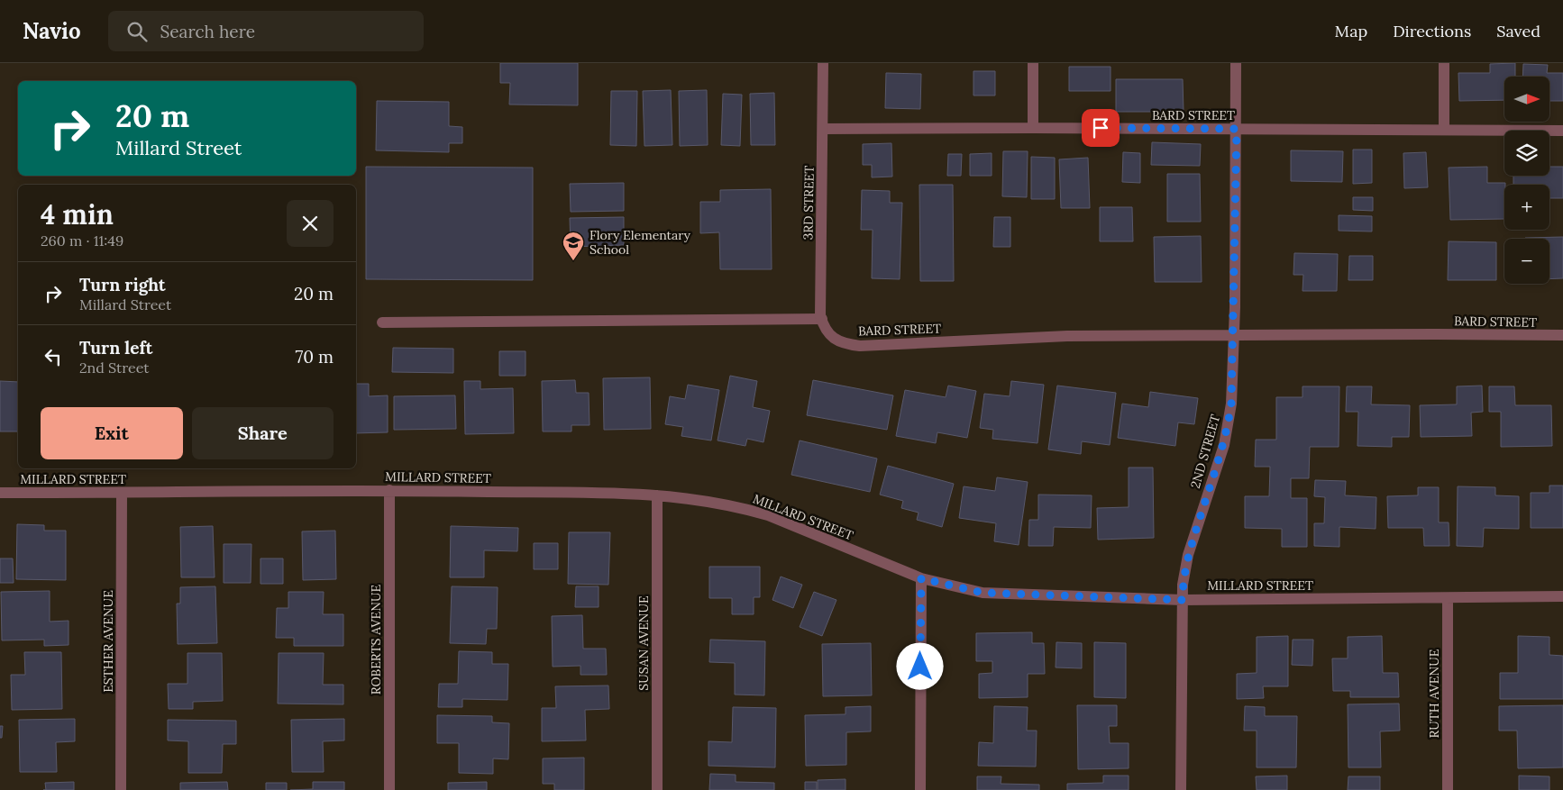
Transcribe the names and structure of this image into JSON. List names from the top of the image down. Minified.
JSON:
{"streets":{"street":["BARD STREET","3RD STREET","2ND STREET","MILLARD STREET","ROBERTS AVENUE","ESTHER AVENUE","SUSAN AVENUE","RUTH AVENUE"]},"crossings":[["BARD STREET","3RD STREET"],["BARD STREET","2ND STREET"],["2ND STREET","MILLARD STREET"],["MILLARD STREET","ROBERTS AVENUE"],["MILLARD STREET","ESTHER AVENUE"],["MILLARD STREET","SUSAN AVENUE"],["MILLARD STREET","RUTH AVENUE"]],"places":{"school or university":["Flory Elementary School"]},"north":"right","page":{"header":"Navio","search":"Search here","nav":["Map","Directions","Saved"],"map_buttons":["+","−"],"turn":["20 m","Millard Street"],"heading":["4 min","260 m · 11:49"],"list":[{"name":"Turn right","note":"Millard Street","value":"20 m"},{"name":"Turn left","note":"2nd Street","value":"70 m"}],"buttons":["Exit","Share"]}}
